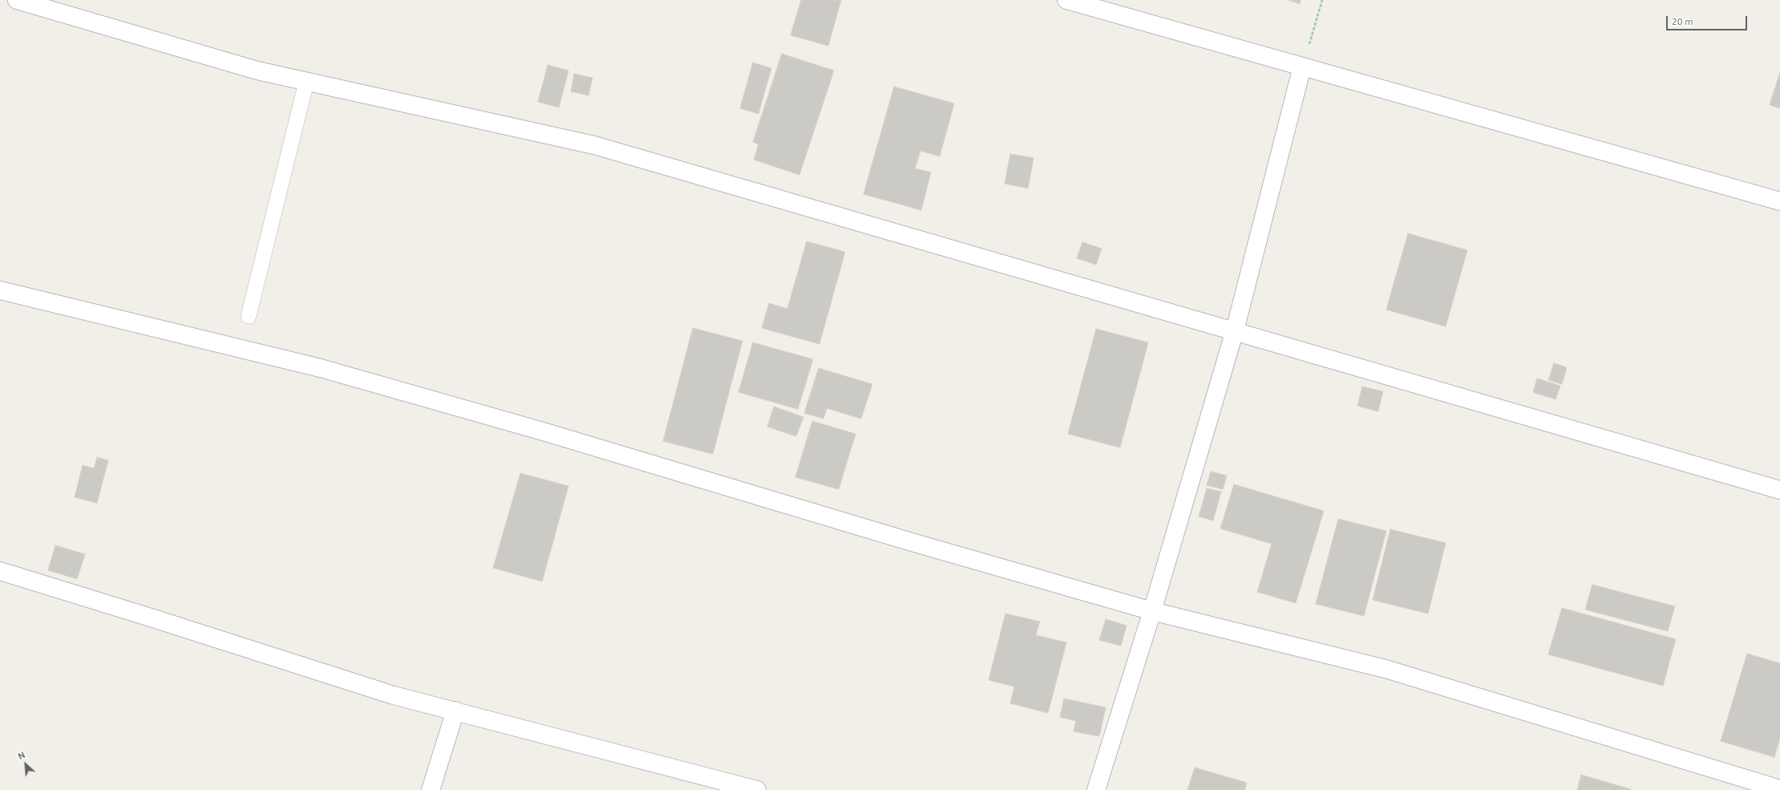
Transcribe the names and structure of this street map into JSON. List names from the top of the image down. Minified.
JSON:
{"scale_bar":"20 m","north":"top left"}
